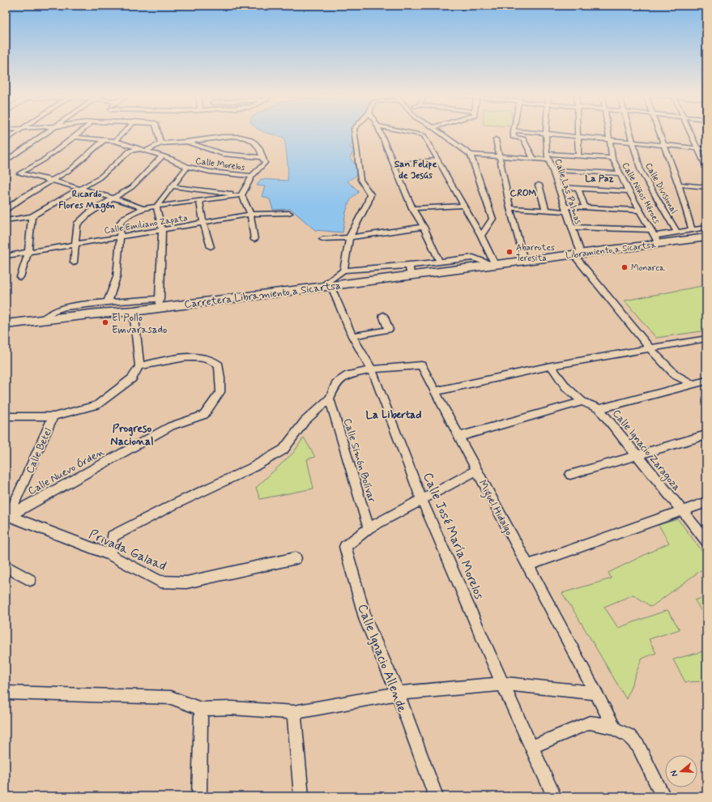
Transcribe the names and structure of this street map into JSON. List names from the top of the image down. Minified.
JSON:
{"streets":{"main road":["Libramiento a Sicartsa","Carretera Libramiento a Sicartsa"],"street":["Calle Morelos","Calle Divisional","Calle Las Palmas","Calle Niños Héroes","Calle Emiliano Zapata","Calle Ignacio Zaragoza","Calle Betel","Calle Simón Bolívar","Calle Nuevo Órden","Miguel Hidalgo","Calle José María Morelos","Privada Galaad","Calle Ignacio Allende"]},"crossings":[["Calle Las Palmas","Libramiento a Sicartsa"],["Calle Niños Héroes","Libramiento a Sicartsa"],["Libramiento a Sicartsa","Carretera Libramiento a Sicartsa"],["Carretera Libramiento a Sicartsa","Calle José María Morelos"],["Calle Betel","Calle Nuevo Órden"],["Calle Betel","Privada Galaad"],["Calle Simón Bolívar","Calle Ignacio Allende"],["Calle Nuevo Órden","Privada Galaad"],["Miguel Hidalgo","Calle José María Morelos"]],"districts":["San Felipe de Jesús","La Paz","CROM","Ricardo Flores Magón","La Libertad","Progreso Nacional"],"places":["Abarrotes Teresita","Monarca","El Pollo Emvarasado"],"north":"left"}
